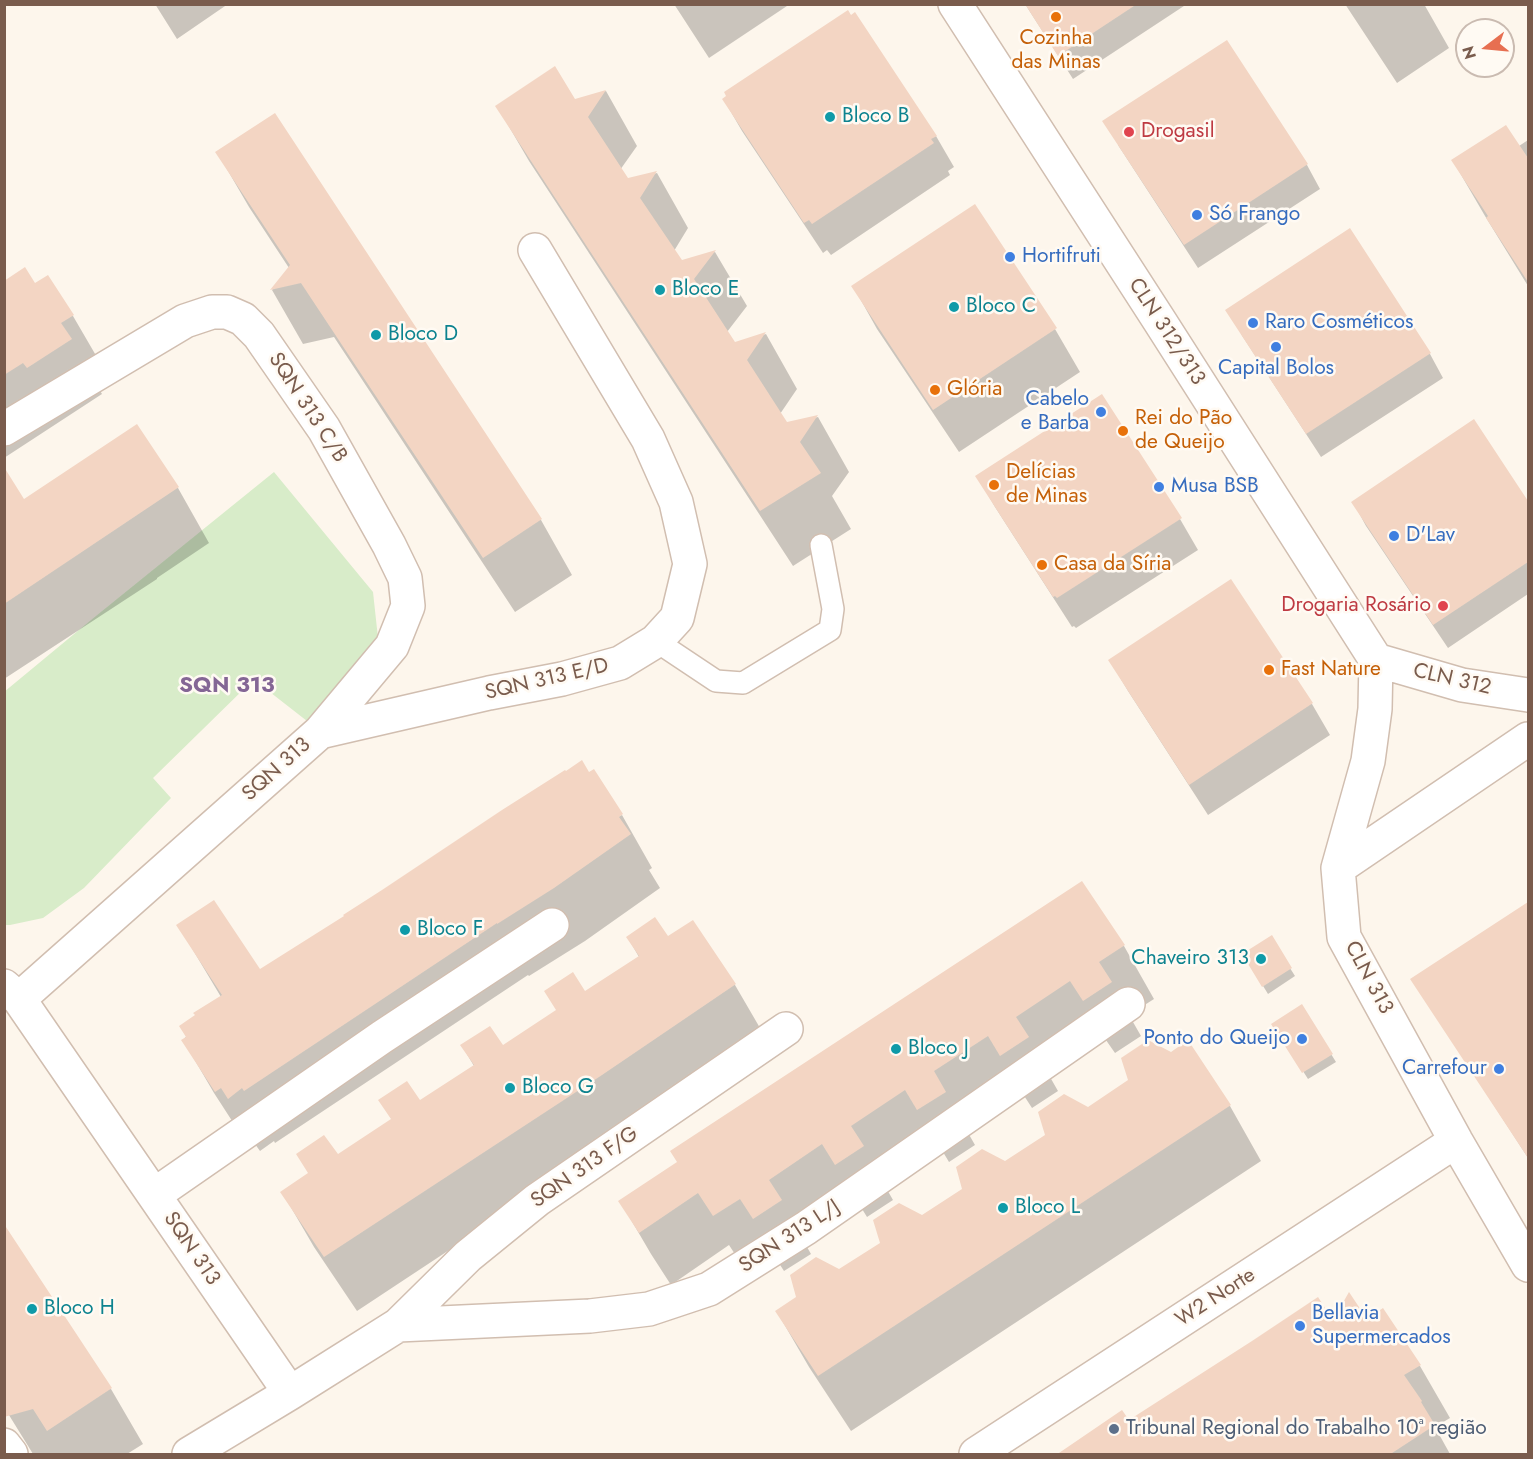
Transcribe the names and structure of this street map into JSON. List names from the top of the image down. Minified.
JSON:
{"streets":{"street":["CLN 312/313","SQN 313 C/B","SQN 313 E/D","CLN 312","SQN 313","CLN 313","SQN 313 F/G","SQN 313 L/J","W2 Norte"]},"crossings":[["CLN 312/313","CLN 312"],["CLN 312/313","CLN 313"],["SQN 313 C/B","SQN 313 E/D"],["SQN 313 C/B","SQN 313"],["SQN 313 E/D","SQN 313"],["CLN 312","CLN 313"],["CLN 313","W2 Norte"],["SQN 313 F/G","SQN 313 L/J"]],"districts":["SQN 313"],"places":["Cozinha das Minas","Bloco B","Drogasil","Só Frango","Hortifruti","Bloco E","Bloco C","Raro Cosméticos","Bloco D","Capital Bolos","Glória","Cabelo e Barba","Rei do Pão de Queijo","Delícias de Minas","Musa BSB","D'Lav","Casa da Síria","Drogaria Rosário","Fast Nature","Bloco F","Chaveiro 313","Ponto do Queijo","Bloco J","Carrefour","Bloco G","Bloco L","Bloco H","Bellavia Supermercados","Tribunal Regional do Trabalho 10ª região"],"north":"left"}
